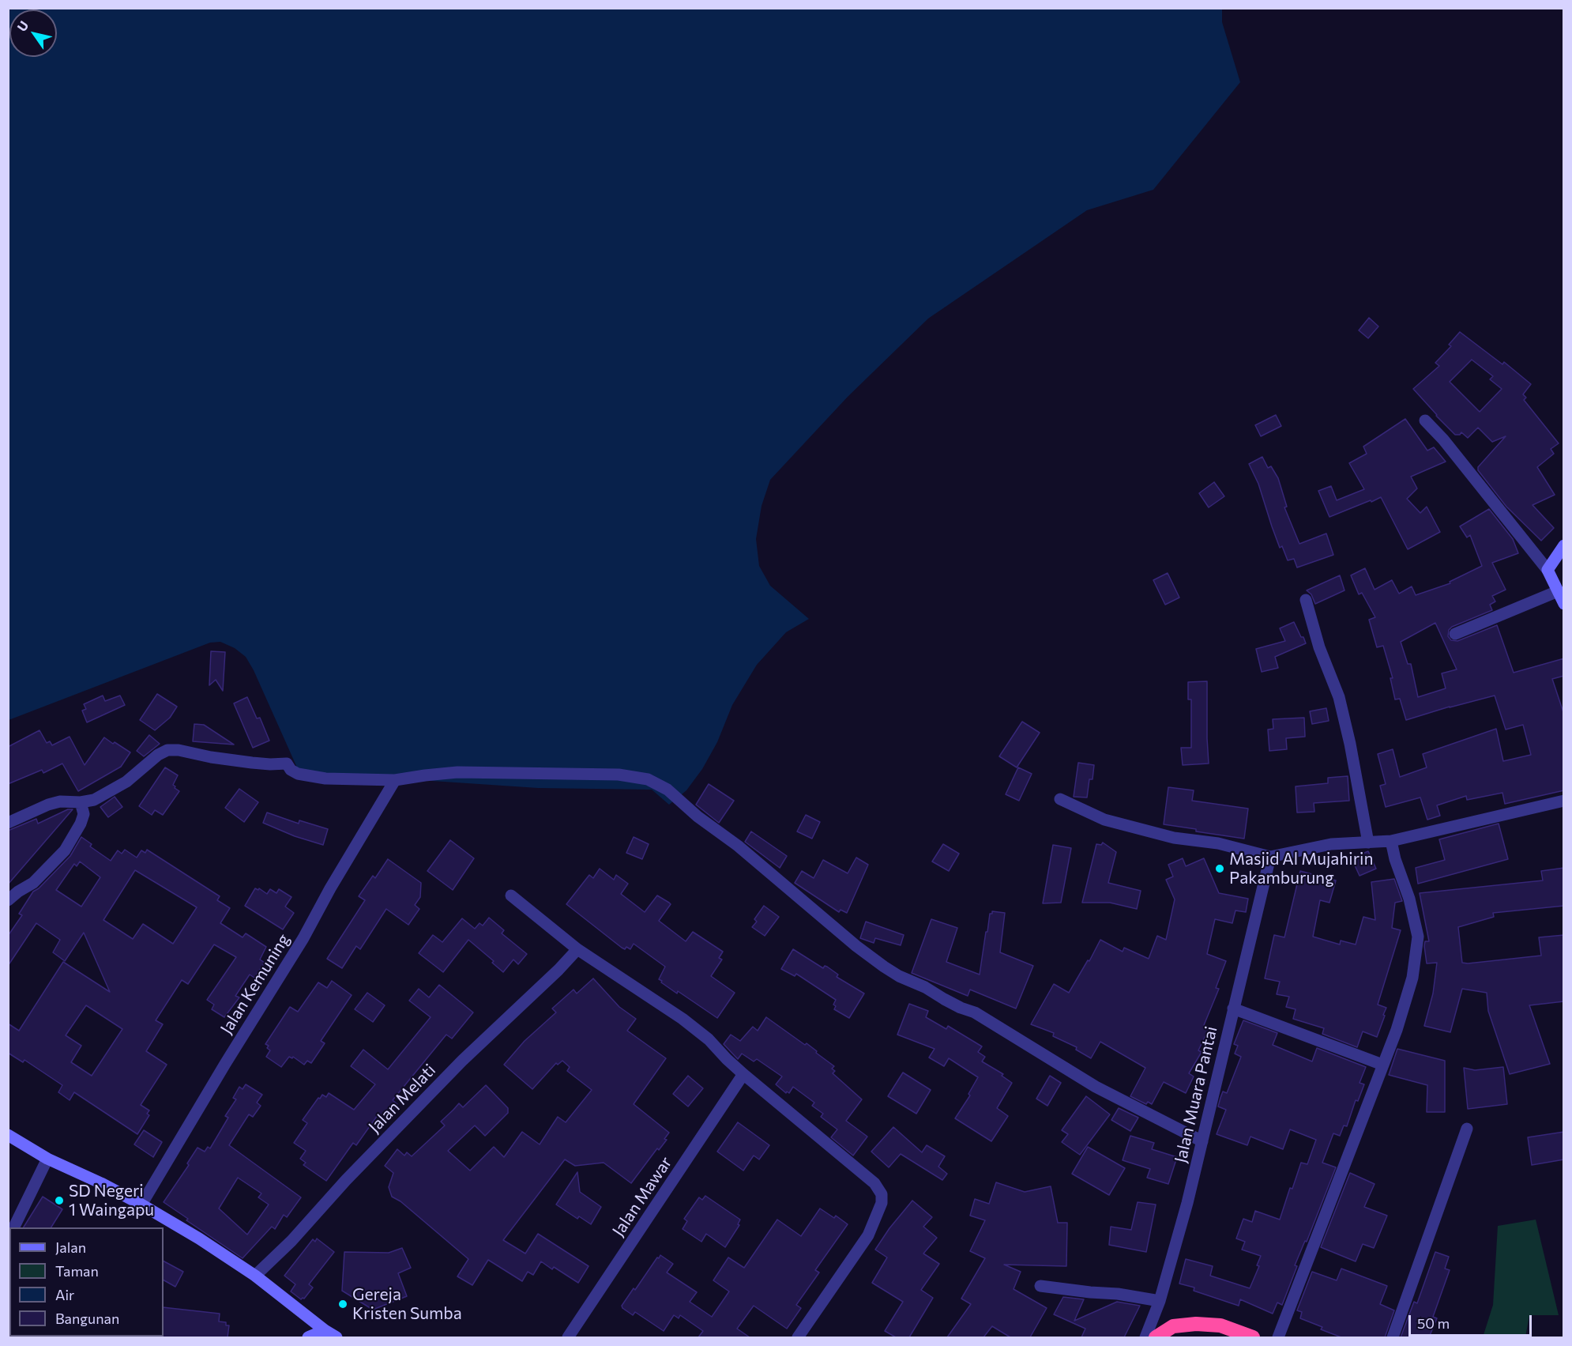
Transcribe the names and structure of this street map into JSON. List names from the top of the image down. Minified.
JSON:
{"streets":{"street":["Jalan Kemuning","Jalan Muara Pantai","Jalan Melati","Jalan Mawar"]},"places":["Masjid Al Mujahirin Pakamburung","SD Negeri 1 Waingapu","Gereja Kristen Sumba"],"legend":["Jalan","Taman","Air","Bangunan"],"scale_bar":"50 m","north":"top left"}
